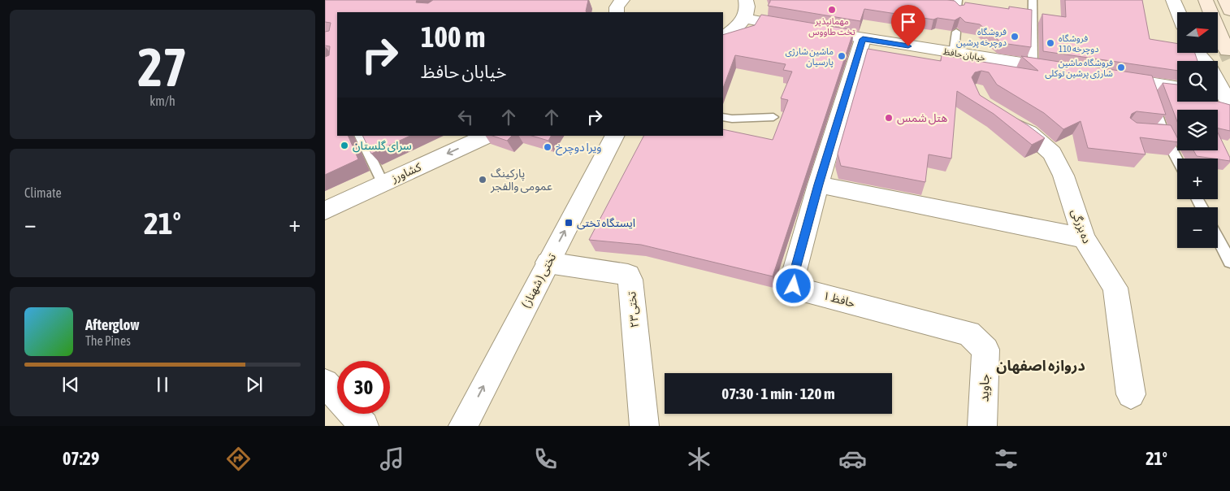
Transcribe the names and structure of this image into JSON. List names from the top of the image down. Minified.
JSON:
{"streets":{"street":["خیابان حافظ","کشاورز","ده بزرگی","تختی ( شهناز )","حافظ ۱","تختی۲۳","جاوید"]},"crossings":[["خیابان حافظ","حافظ ۱"],["تختی ( شهناز )","تختی۲۳"],["حافظ ۱","جاوید"]],"one_way":["کشاورز","تختی ( شهناز )"],"districts":["دروازه اصفهان"],"places":{"other":["مهمانپذیر تخت طاووس","فروشگاه دوچرخه پرشین","فروشگاه دوچرخه 110","ماشین شارژی پارسيان","فروشگاه ماشین شارژی پرشین توکلی","هتل شمس","سرای گلستان","ویرا دوچرخ","پارکینگ عمومی والفجر"],"transit":["ایستگاه تختی"]},"north":"right","page":{"tile":[["27","km/h"],"Climate"],"map_buttons":["+","−"],"turn":["100 m","خیابان حافظ"],"heat":["−","21°","+"],"song":["Afterglow","The Pines"],"limit":"30","trip":"07:30 · 1 min · 120 m","tabs":["07:29","21°"]}}
